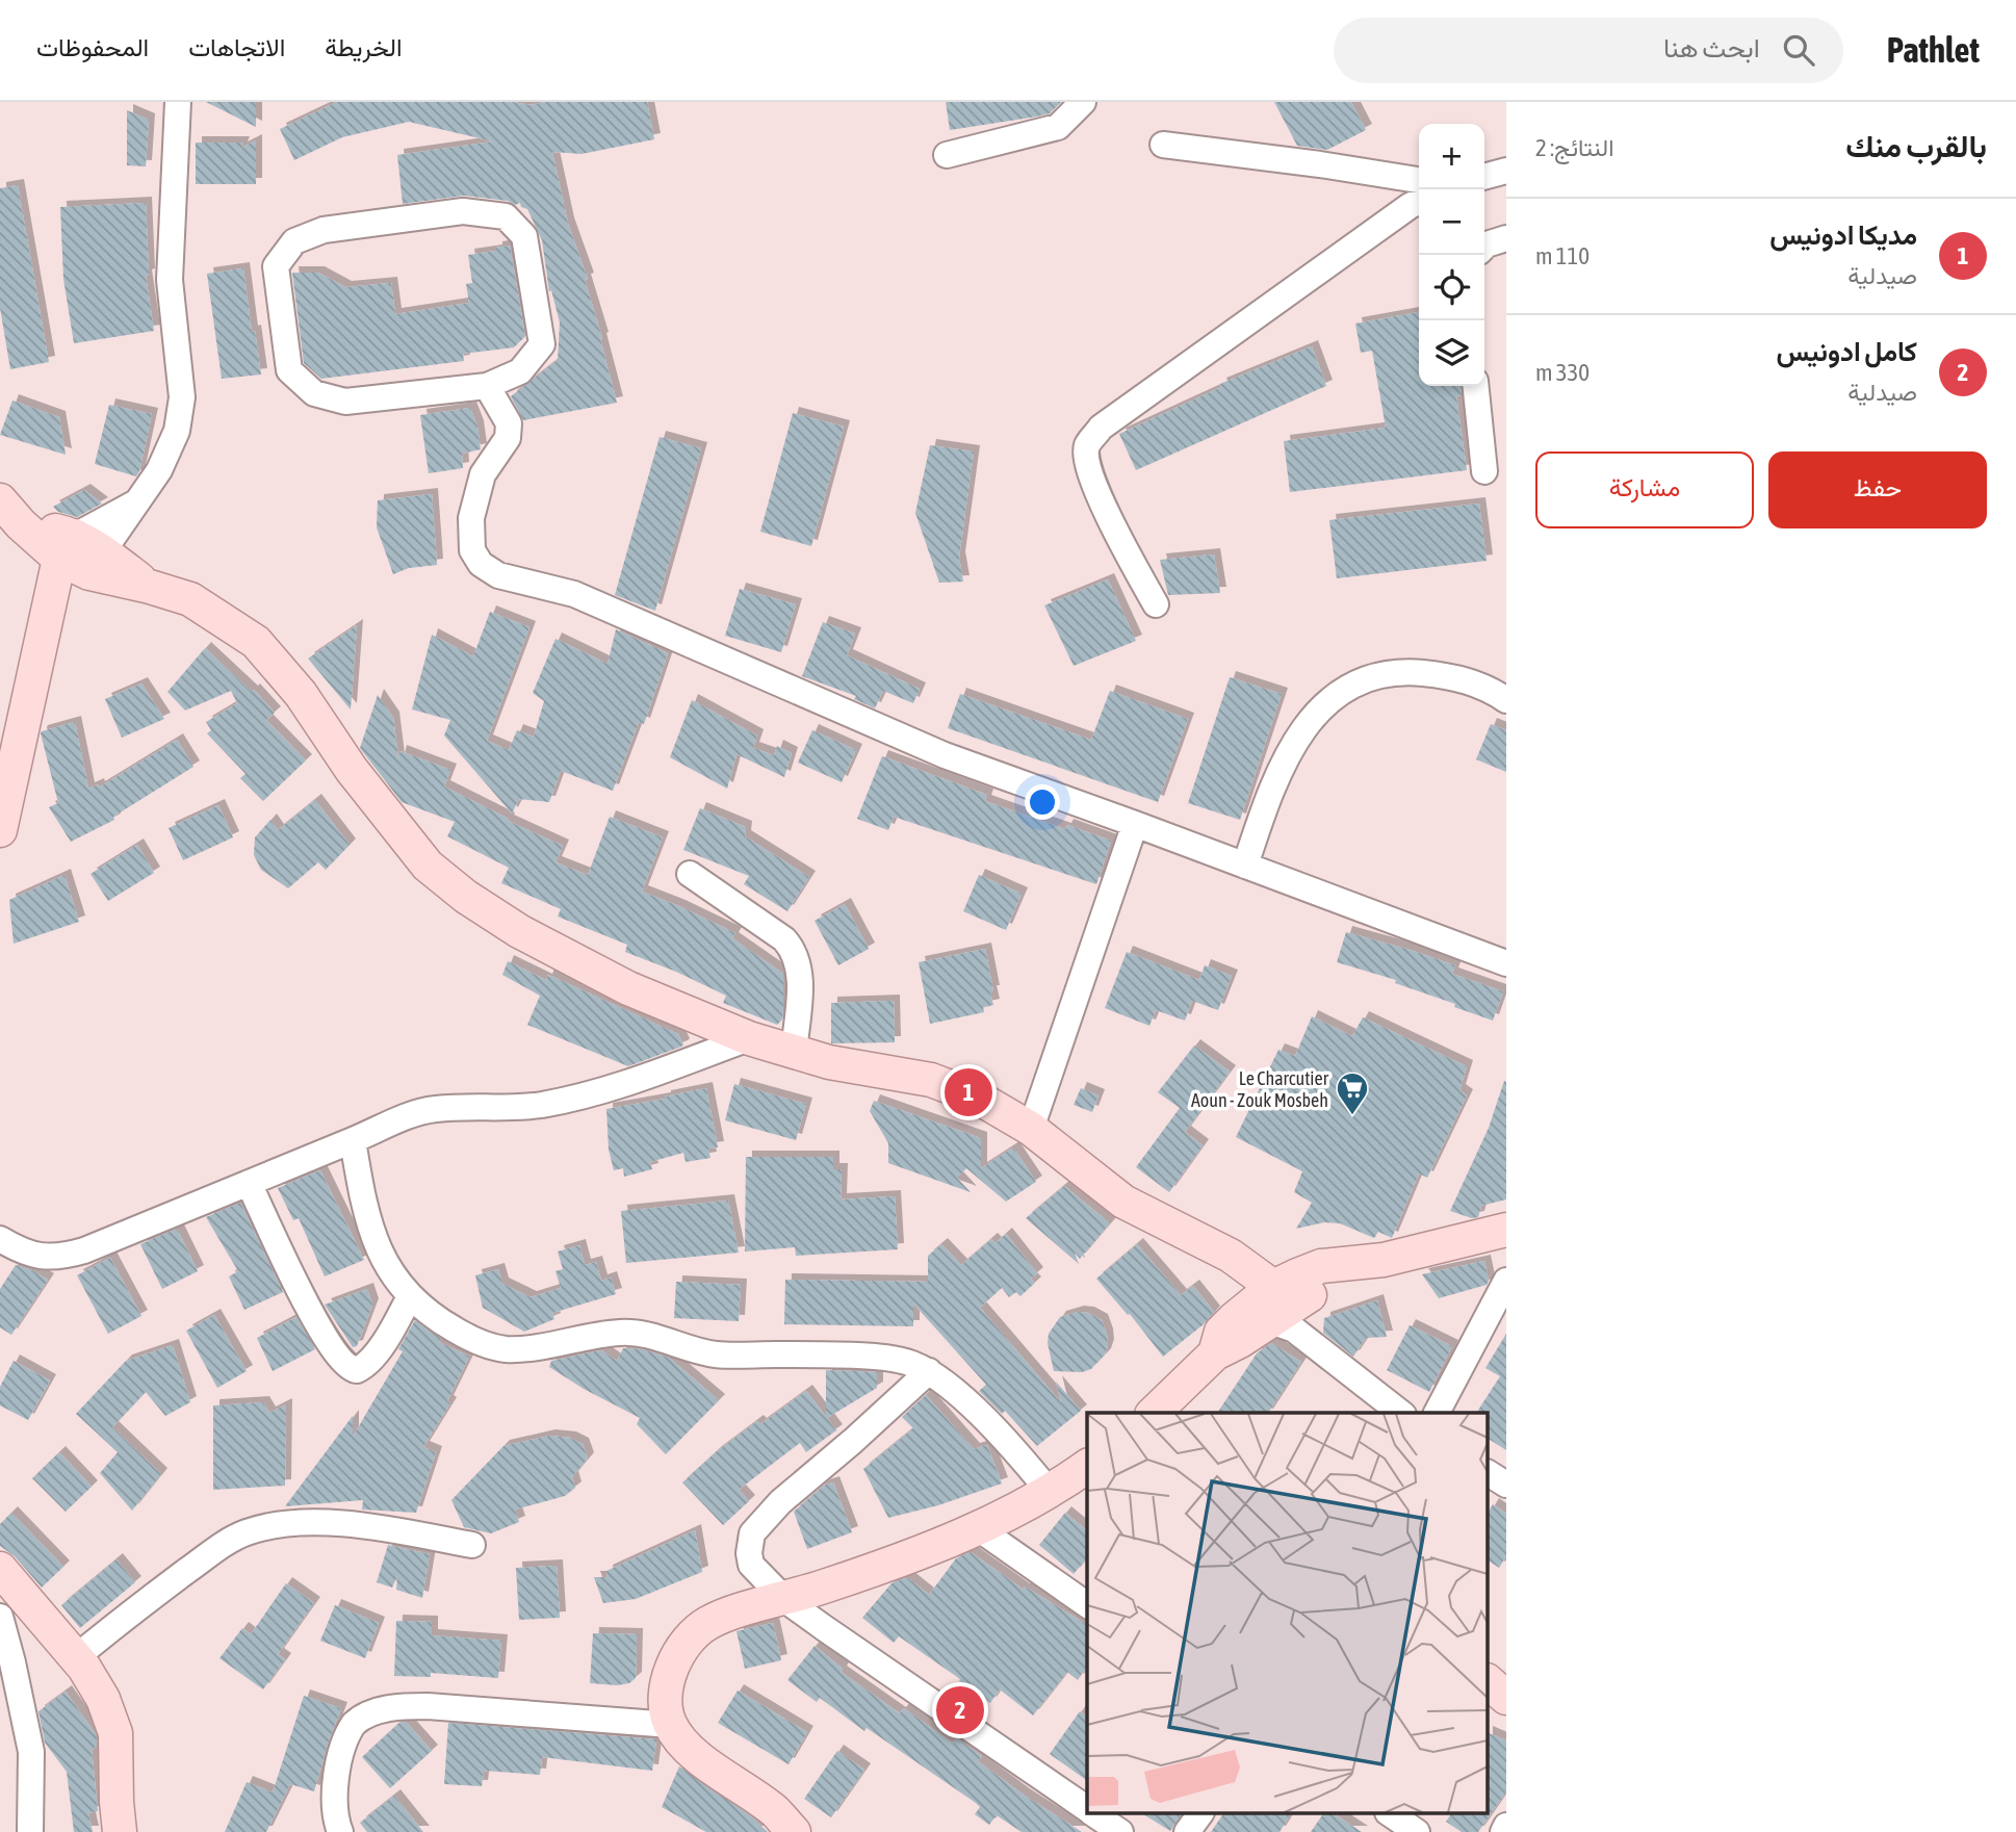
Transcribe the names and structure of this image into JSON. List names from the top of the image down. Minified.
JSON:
{"places":{"supermarket":["Le Charcutier Aoun - Zouk Mosbeh"]},"page":{"header":"Pathlet","search":"ابحث هنا","nav":["الخريطة","الاتجاهات","المحفوظات"],"heading":["بالقرب منك","النتائج: 2"],"map_buttons":["+","−"],"list":[{"mark":"1","name":"مديكا ادونيس","note":"صيدلية","value":"110 m"},{"mark":"2","name":"كامل ادونيس","note":"صيدلية","value":"330 m"}],"buttons":["حفظ","مشاركة"],"pins":["1","2"]}}
